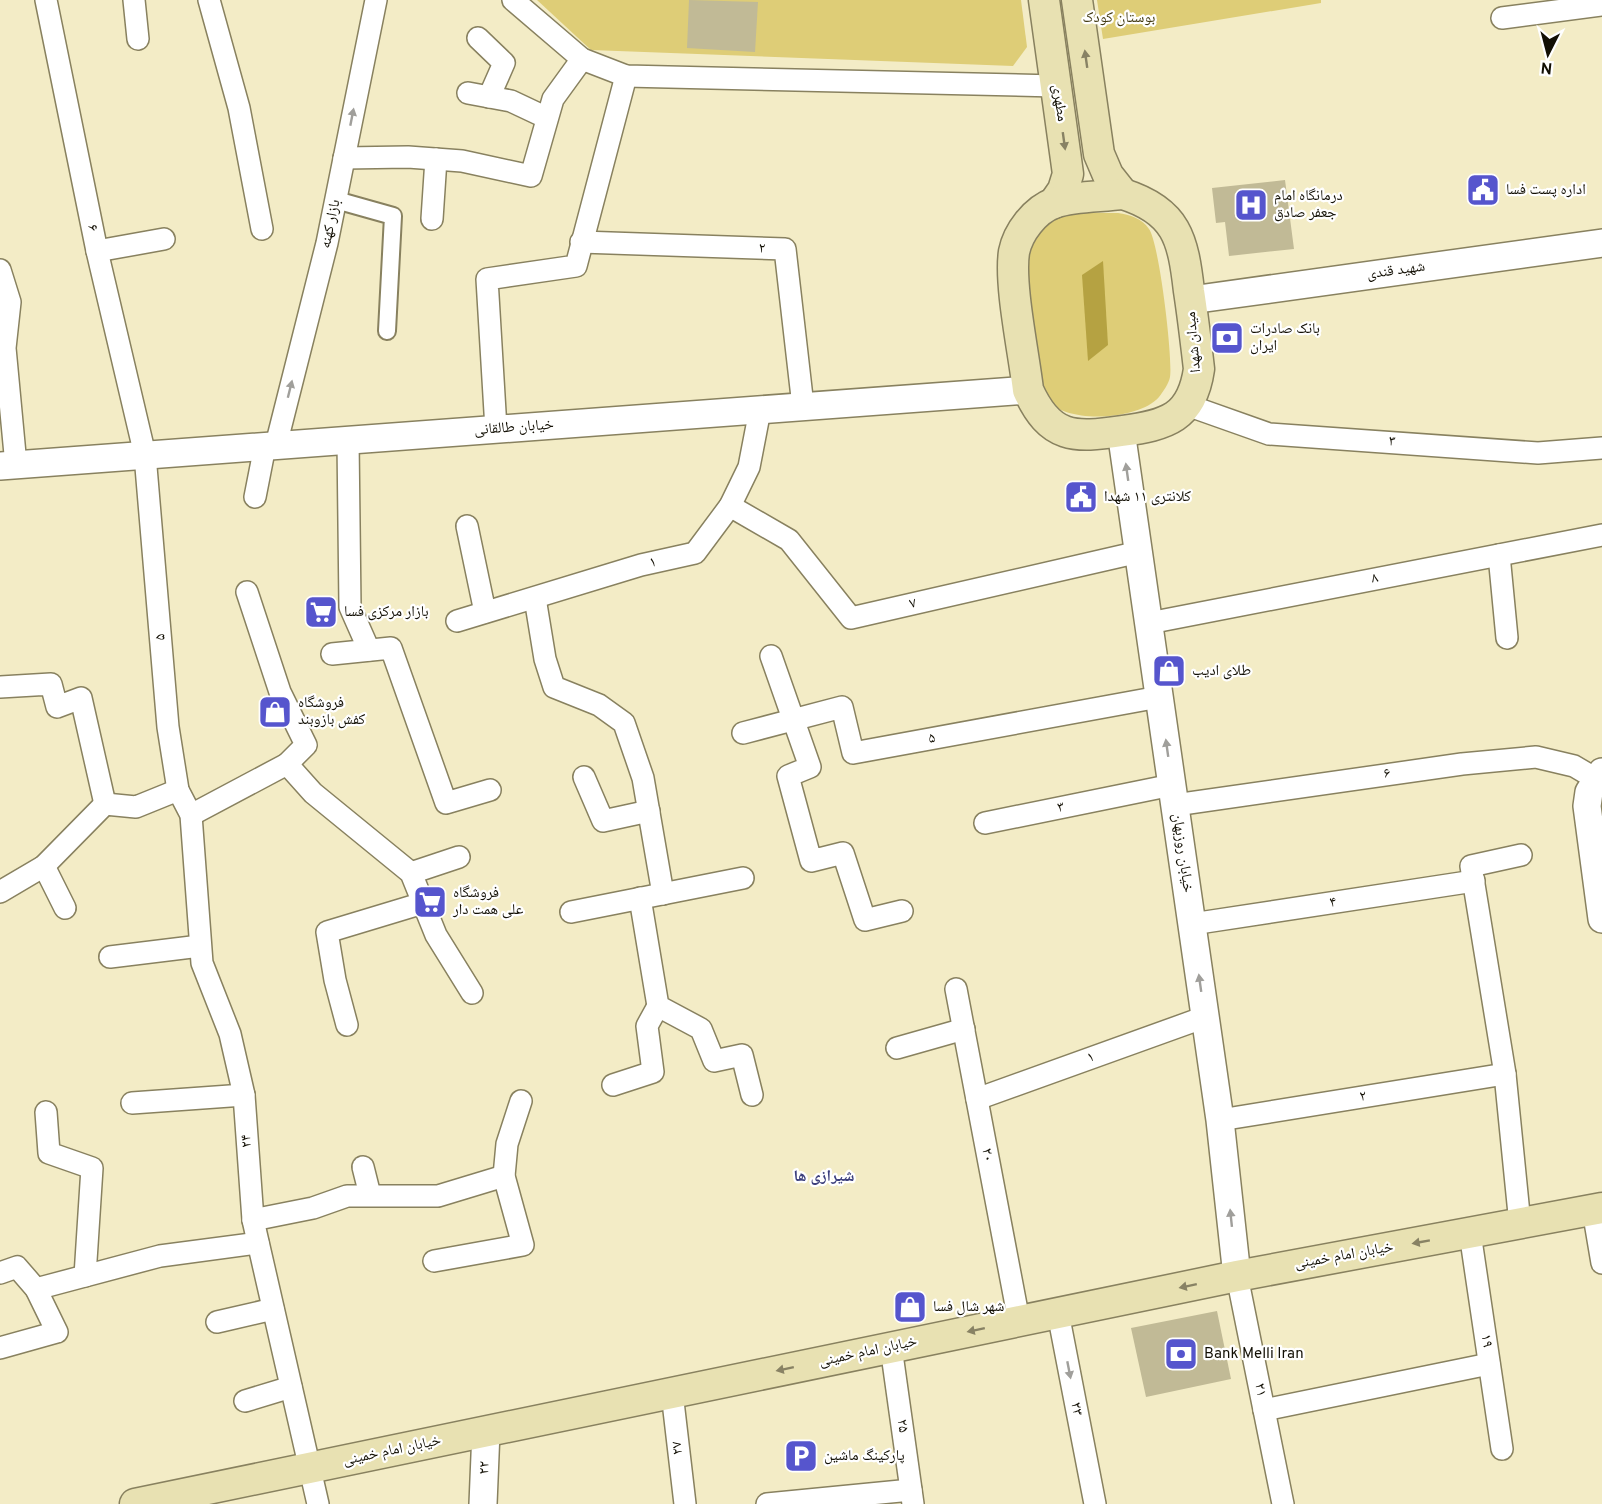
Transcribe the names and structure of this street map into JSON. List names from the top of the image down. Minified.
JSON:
{"streets":{"main road":["مطهری","میدان شهدا","خیابان امام خمینی"],"street":["بازار کهنه","۶","۲","شهید قندی","خیابان طالقانی","۳","۱","۸","۷","۵","خیابان روزبهان","۴","۲۴","۲۰","۱۹","۲۱","۲۳","۲۵","۲۷","۲۲"]},"crossings":[["بازار کهنه","خیابان طالقانی"],["۶","خیابان طالقانی"],["۶","۳"],["۶","۵"],["۶","خیابان روزبهان"],["۲","خیابان طالقانی"],["۲","خیابان روزبهان"],["شهید قندی","میدان شهدا"],["میدان شهدا","۳"],["خیابان طالقانی","۱"],["خیابان طالقانی","۵"],["۳","خیابان روزبهان"],["۱","۷"],["۱","خیابان روزبهان"],["۱","۲۰"],["۸","خیابان روزبهان"],["۷","خیابان روزبهان"],["۵","خیابان روزبهان"],["۵","۲۴"],["خیابان روزبهان","۴"],["خیابان روزبهان","خیابان امام خمینی"],["خیابان روزبهان","۲۱"],["۲۴","خیابان امام خمینی"],["۲۰","خیابان امام خمینی"],["خیابان امام خمینی","۱۹"],["خیابان امام خمینی","۲۱"],["خیابان امام خمینی","۲۳"],["خیابان امام خمینی","۲۵"],["خیابان امام خمینی","۲۷"],["خیابان امام خمینی","۲۲"]],"one_way":["بازار کهنه","خیابان روزبهان","خیابان امام خمینی","۲۳"],"districts":["شیرازی ها"],"parks":["بوستان کودک"],"places":{"public building":["اداره پست فسا","کلانتری ۱۱ شهدا"],"hospital":["درمانگاه امام جعفر صادق"],"bank":["بانک صادرات ایران","Bank Melli Iran"],"supermarket":["بازار مرکزی فسا","فروشگاه علی همت دار"],"shop":["طلای ادیب","فروشگاه کفش بازوبند","شهر شال فسا"],"parking":["پارکینگ ماشین"]},"north":"bottom"}
